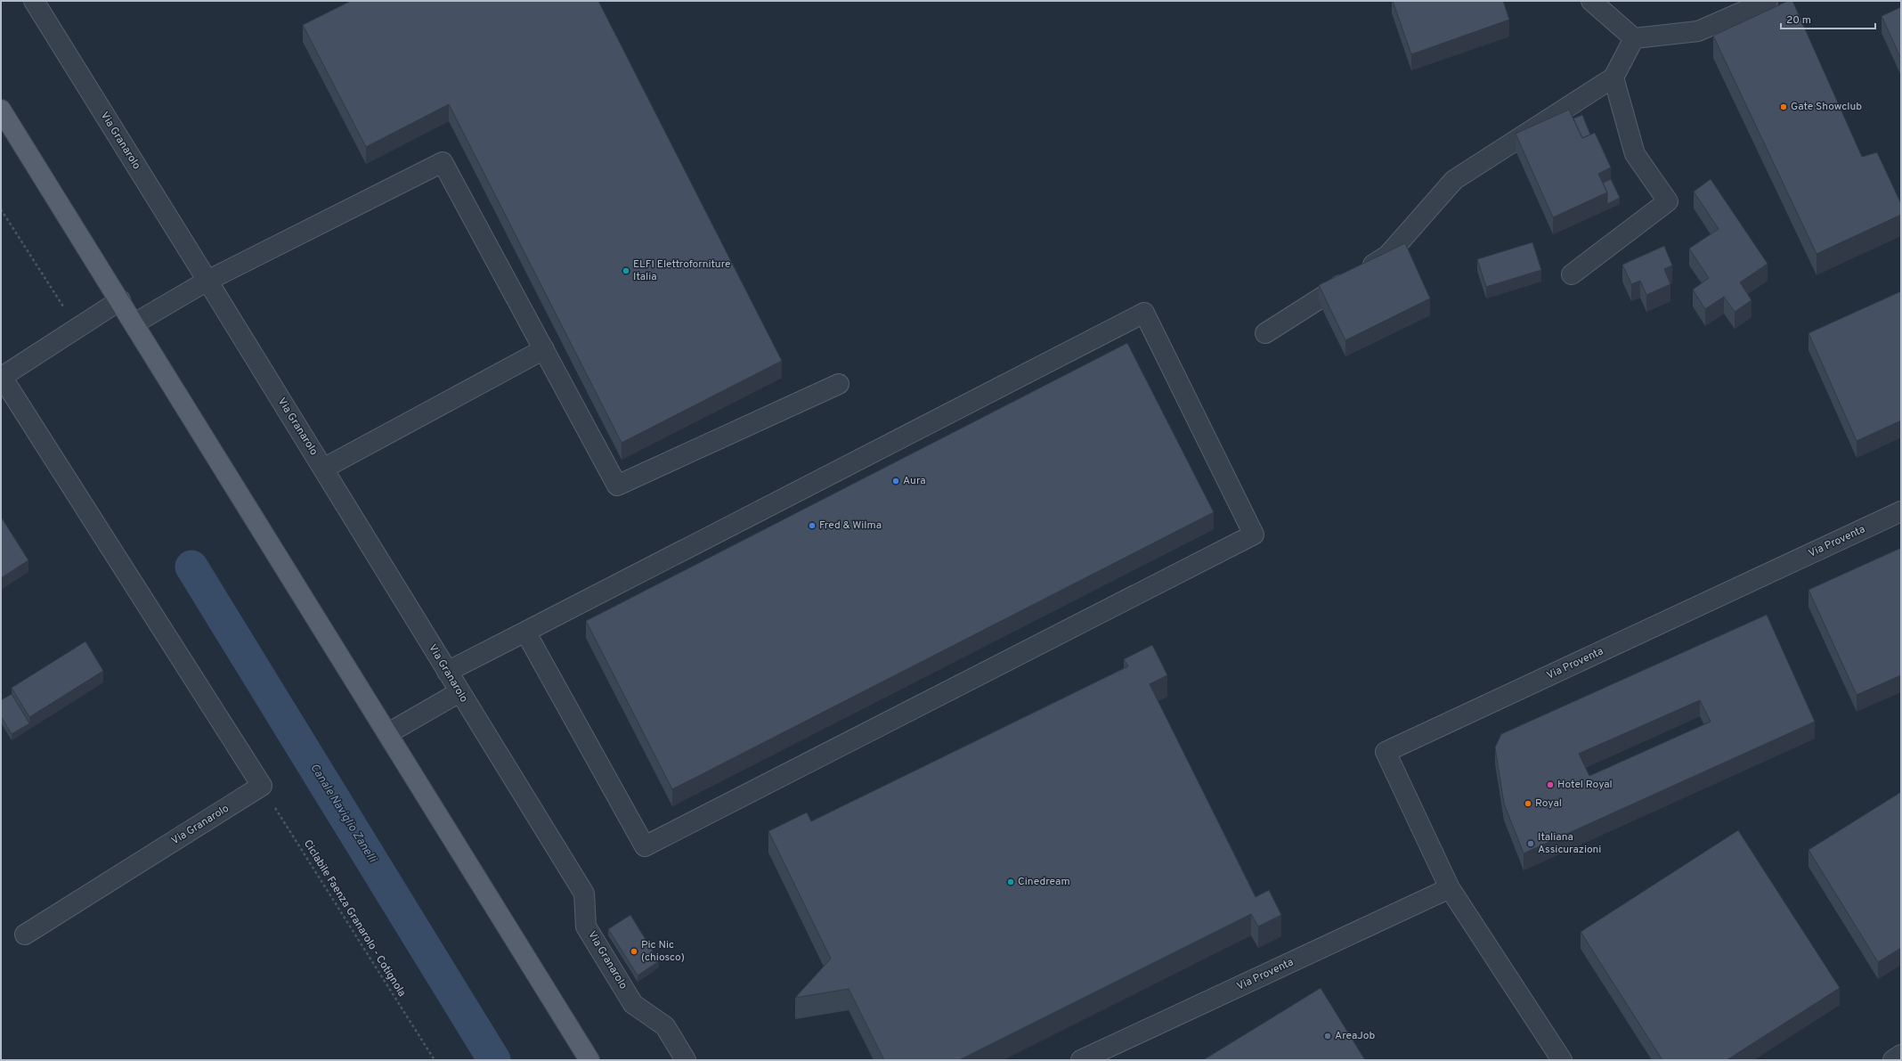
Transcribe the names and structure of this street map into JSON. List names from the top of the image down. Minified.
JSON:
{"streets":{"street":["Via Granarolo","Via Proventa"],"path":["Ciclabile Faenza Granarolo - Cotignola"]},"crossings":[["Via Granarolo","Ciclabile Faenza Granarolo - Cotignola"]],"water":["Canale Naviglio Zanelli"],"places":["Gate Showclub","ELFI Elettroforniture Italia","Aura","Fred & Wilma","Hotel Royal","Royal","Italiana Assicurazioni","Cinedream","Pic Nic (chiosco)","AreaJob"],"scale_bar":"20 m"}
